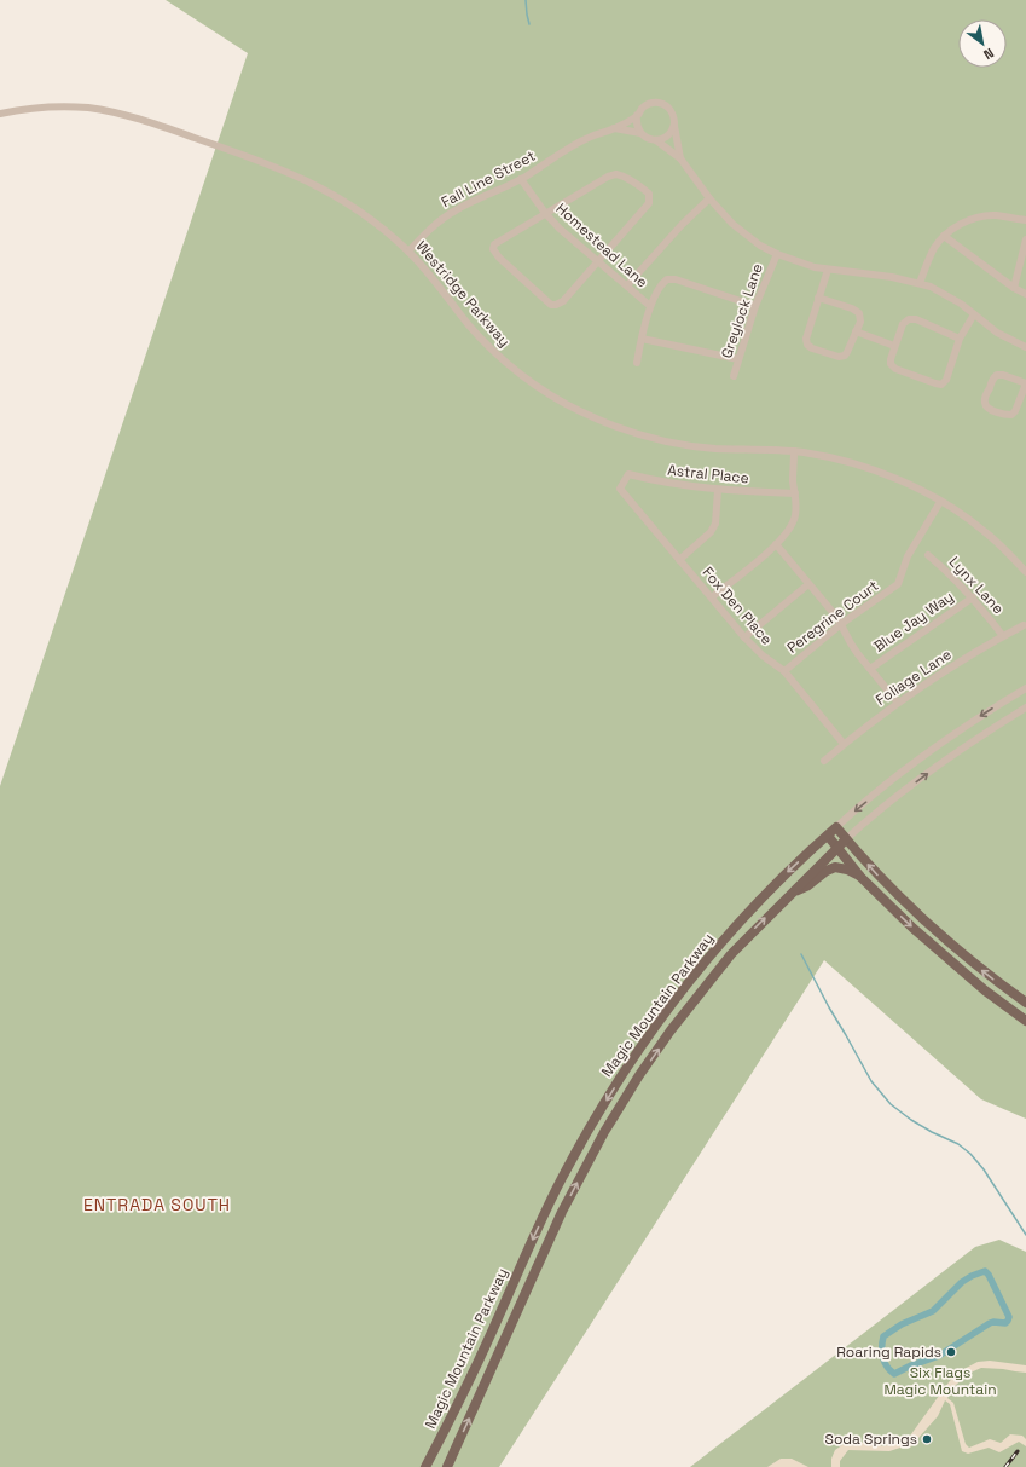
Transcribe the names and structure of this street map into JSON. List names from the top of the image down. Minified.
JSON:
{"streets":{"main road":["Magic Mountain Parkway"],"street":["Fall Line Street","Homestead Lane","Westridge Parkway","Greylock Lane","Astral Place","Lynx Lane","Fox Den Place","Peregrine Court","Blue Jay Way","Foliage Lane"]},"crossings":[["Fall Line Street","Homestead Lane"],["Fall Line Street","Westridge Parkway"],["Westridge Parkway","Peregrine Court"],["Astral Place","Fox Den Place"],["Lynx Lane","Blue Jay Way"],["Lynx Lane","Foliage Lane"],["Fox Den Place","Peregrine Court"],["Fox Den Place","Foliage Lane"]],"districts":["ENTRADA SOUTH"],"parks":["Six Flags Magic Mountain"],"places":["Roaring Rapids","Soda Springs"],"north":"bottom right"}
